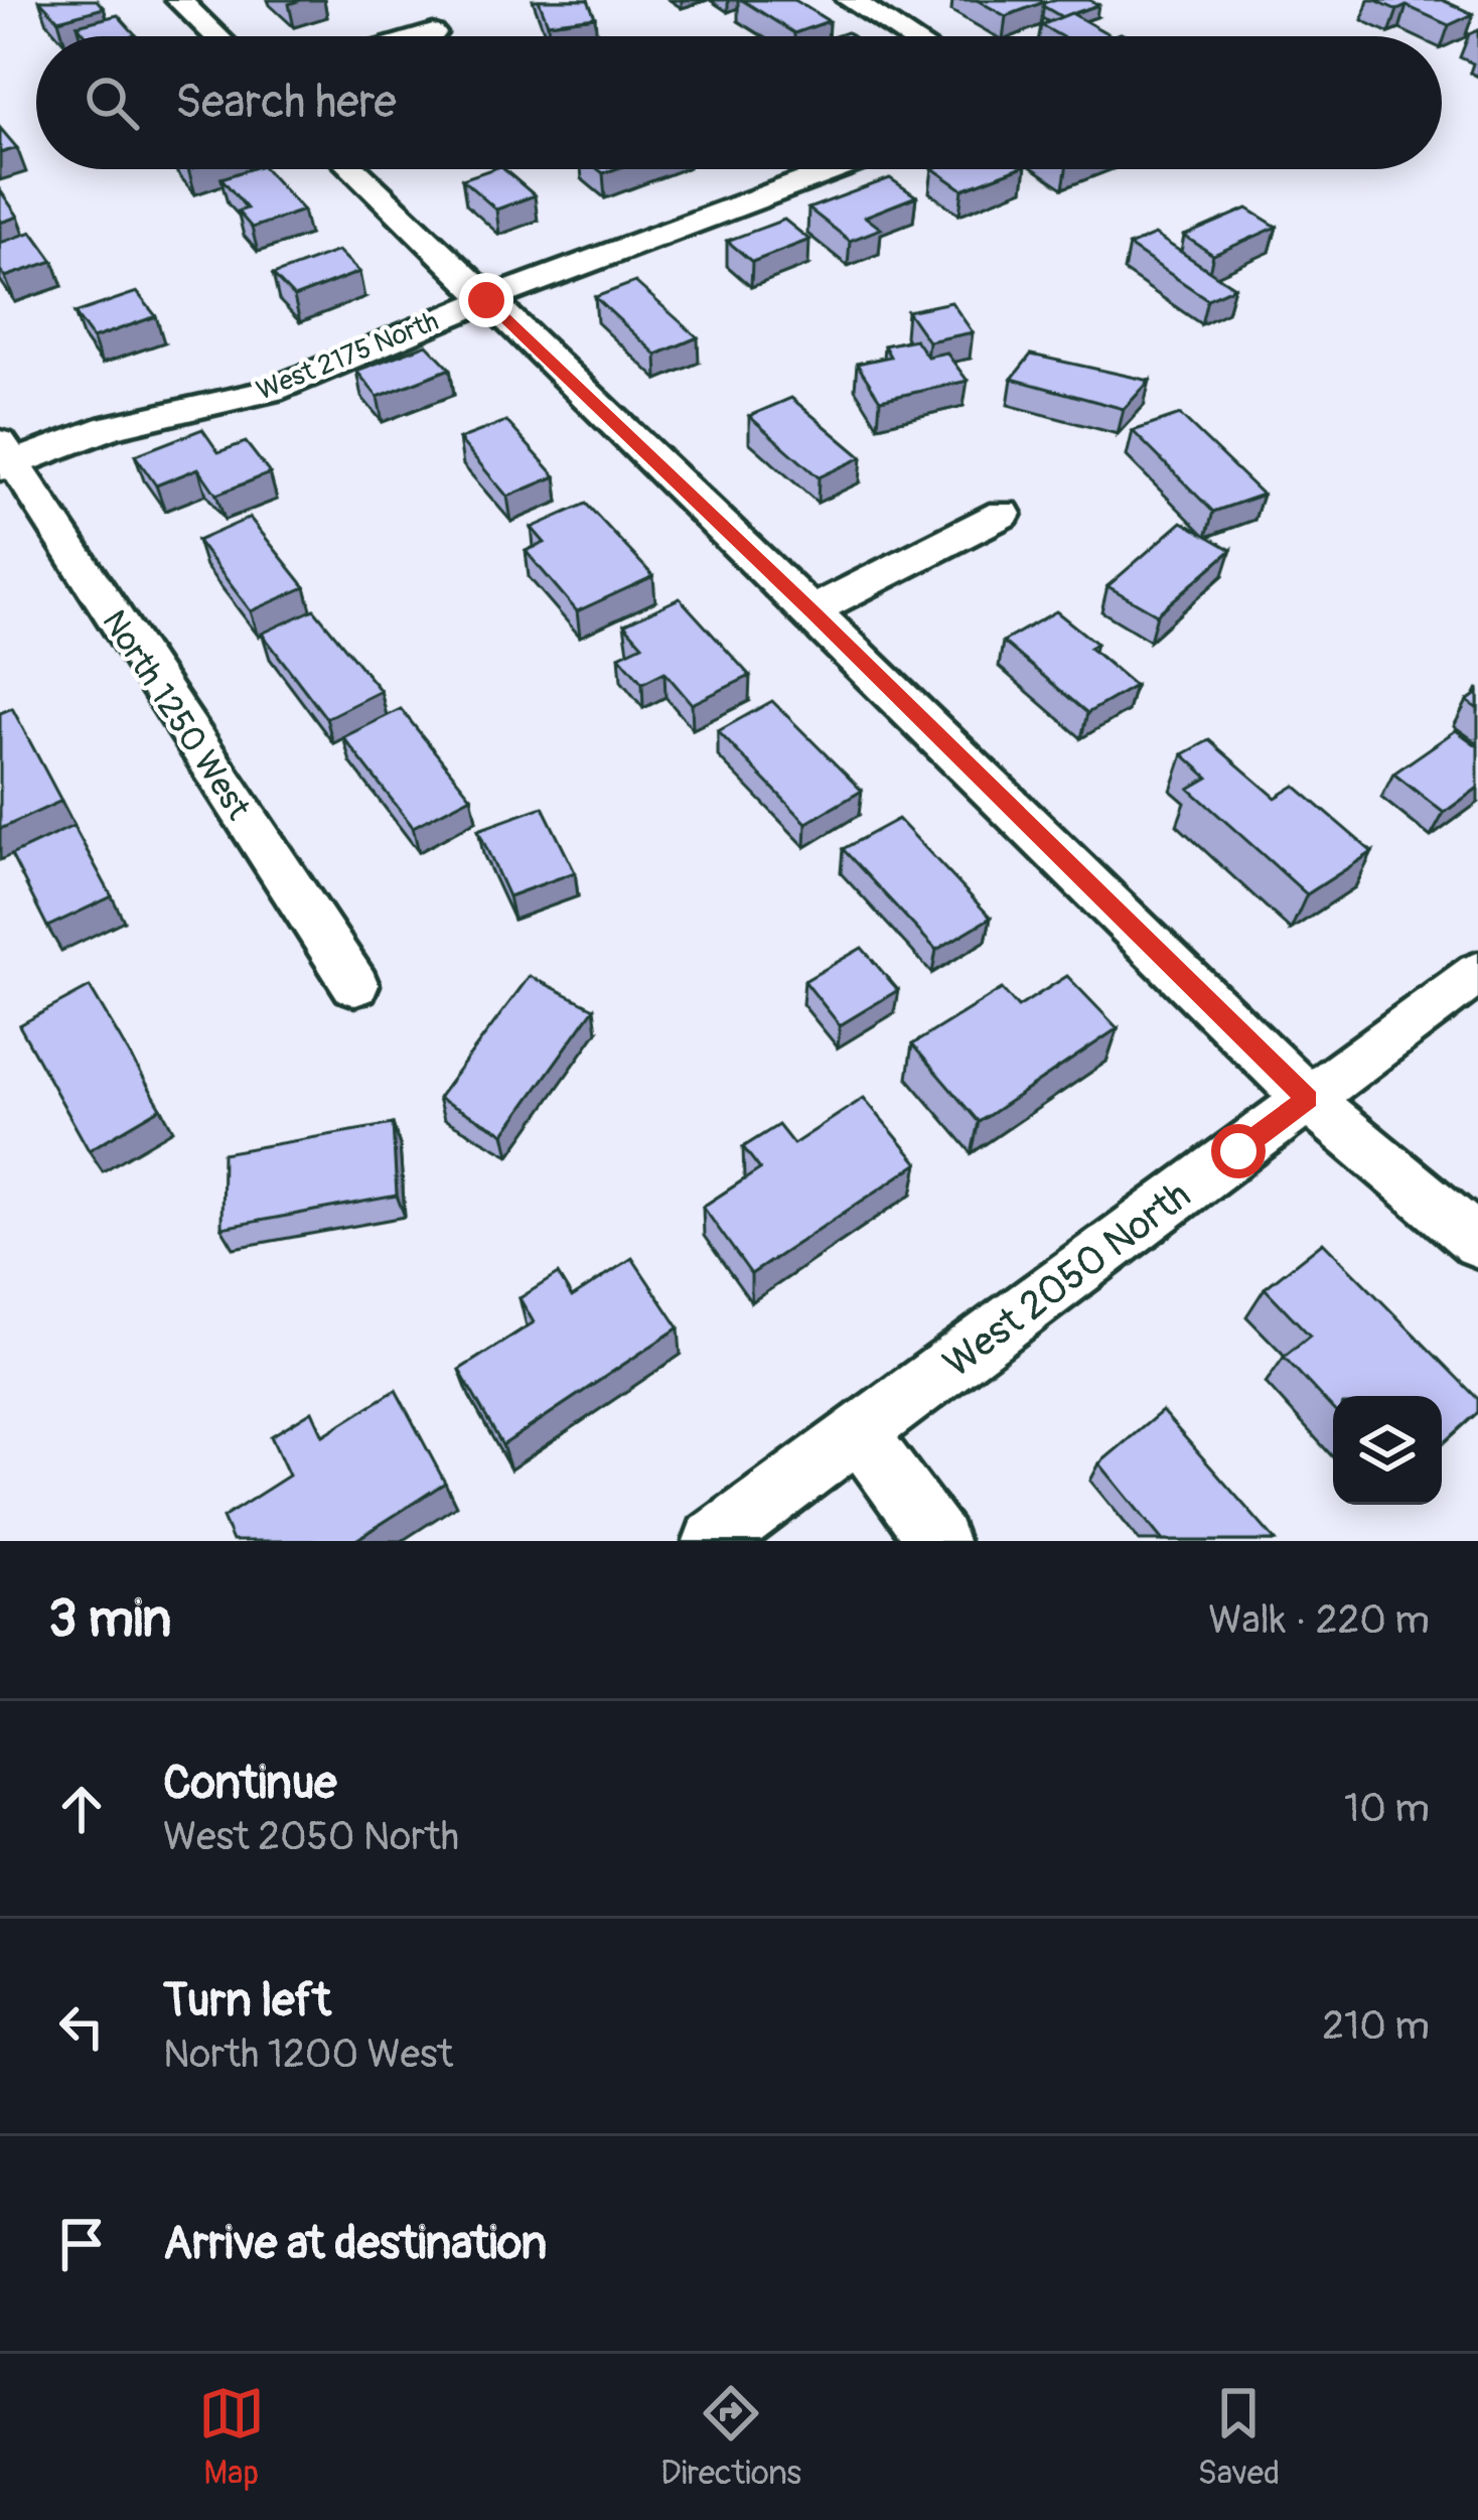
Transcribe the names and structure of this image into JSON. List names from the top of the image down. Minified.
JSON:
{"streets":{"street":["West 2175 North","North 1250 West","West 2050 North"]},"crossings":[["West 2175 North","North 1250 West"]],"page":{"search":"Search here","heading":["3 min","Walk · 220 m"],"list":[["Continue","West 2050 North","10 m"],["Turn left","North 1200 West","210 m"],"Arrive at destination"],"nav":["Map","Directions","Saved"]}}
